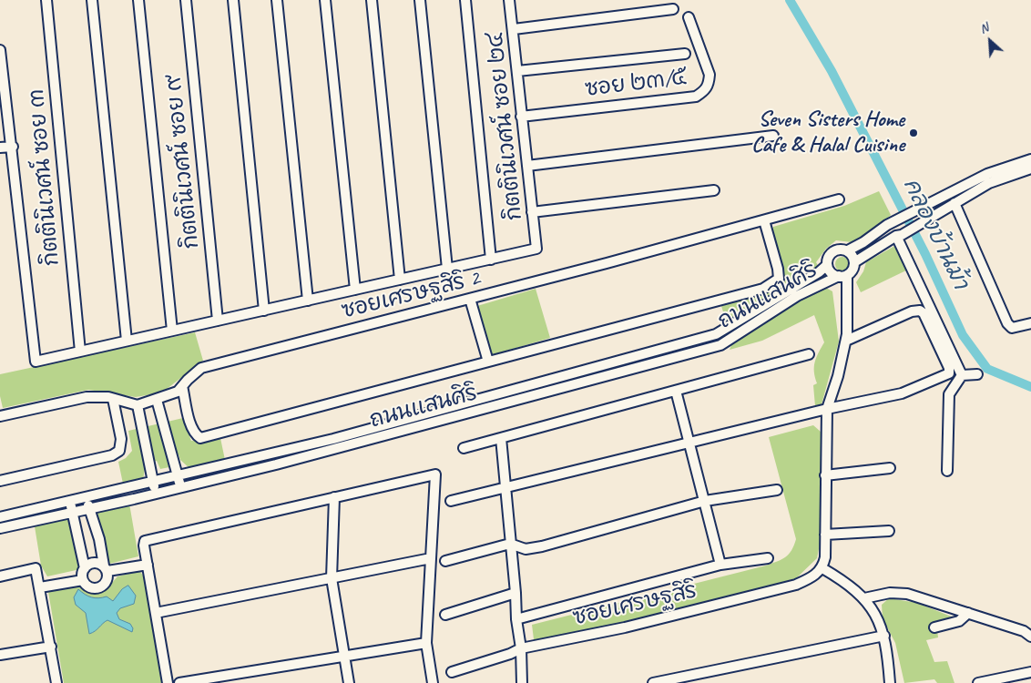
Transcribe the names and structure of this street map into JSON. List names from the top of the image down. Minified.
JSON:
{"streets":{"street":["ซอย ๒๓/๕","กิตตินิเวศน์ ซอย ๒๔","กิตตินิเวศน์ ซอย ๙","กิตตินิเวศน์ ซอย ๓","ซอยเศรษฐสิริ 2","ถนนแสนศิริ","ซอยเศรษฐสิริ"]},"crossings":[["ซอย ๒๓/๕","กิตตินิเวศน์ ซอย ๒๔"]],"water":["คลองบ้านม้า"],"places":["Seven Sisters Home Cafe & Halal Cuisine"],"north":"top left"}
